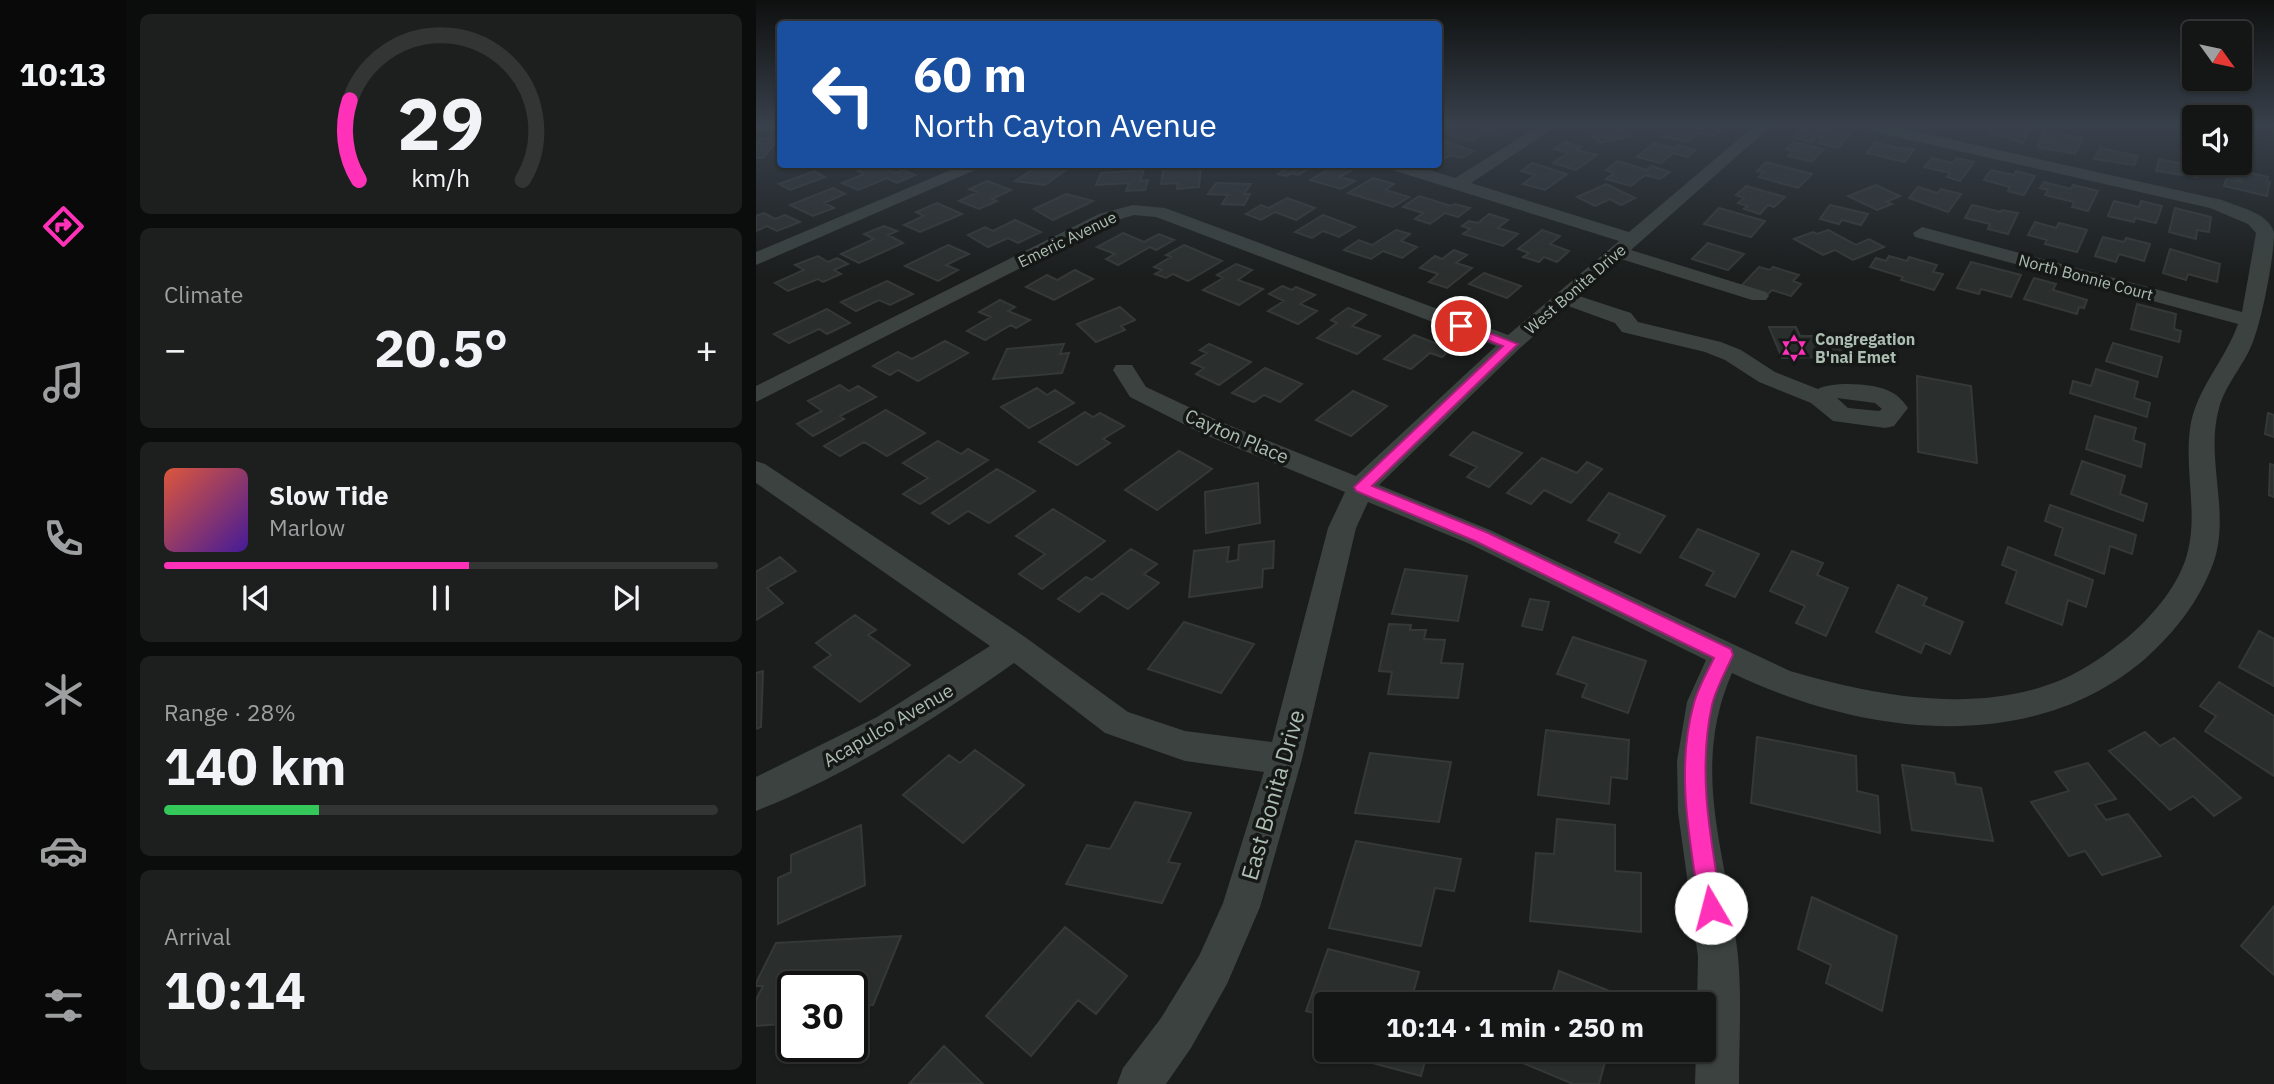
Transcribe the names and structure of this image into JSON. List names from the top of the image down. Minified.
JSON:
{"streets":{"street":["Emeric Avenue","North Bonnie Court","West Bonita Drive","Cayton Place","Acapulco Avenue","East Bonita Drive"]},"crossings":[["Emeric Avenue","West Bonita Drive"],["North Bonnie Court","Cayton Place"],["West Bonita Drive","Cayton Place"],["West Bonita Drive","East Bonita Drive"],["Cayton Place","East Bonita Drive"]],"places":{"synagogue":["Congregation B'nai Emet"]},"north":"bottom right","page":{"tabs":"10:13","turn":["60 m","North Cayton Avenue"],"tile":["Climate",["Range · 28%","140 km"],["Arrival","10:14"]],"heat":["−","20.5°","+"],"song":["Slow Tide","Marlow"],"limit":"30","trip":"10:14 · 1 min · 250 m","gauge":["29","km/h"]}}
